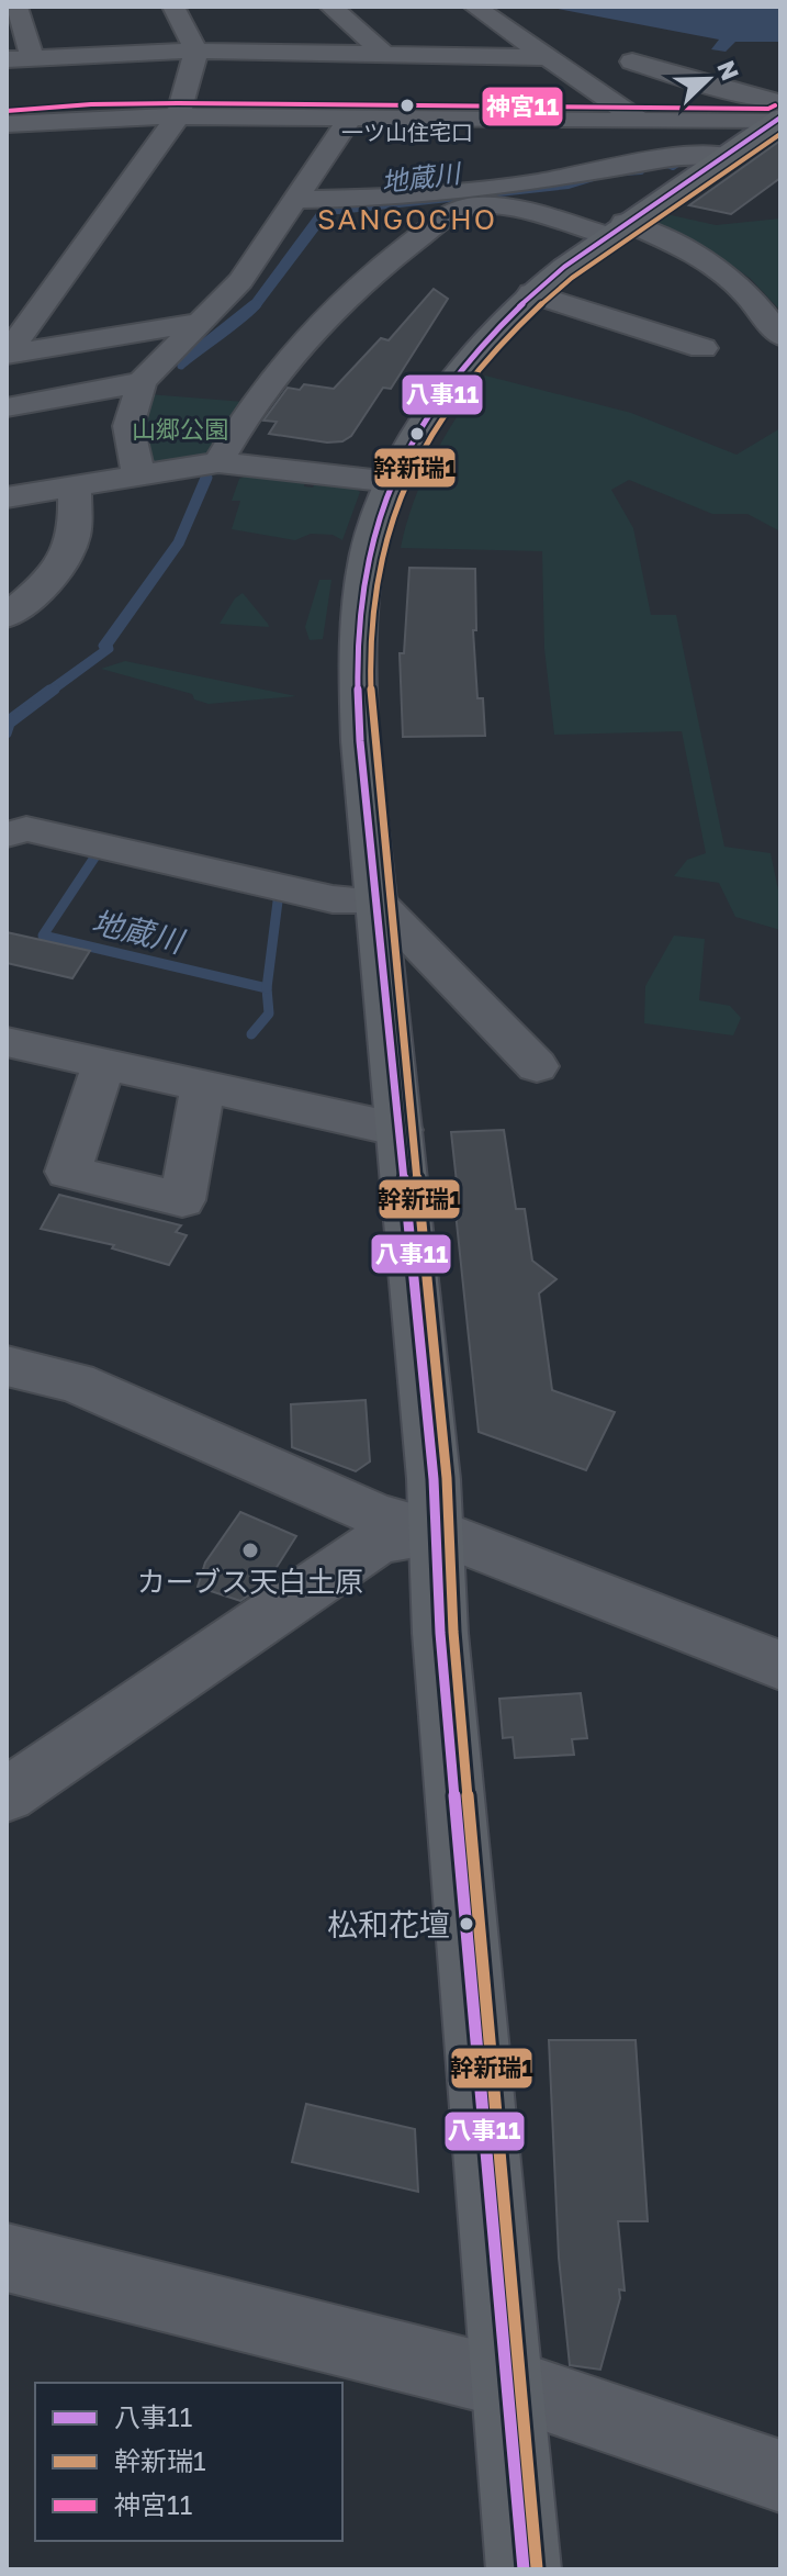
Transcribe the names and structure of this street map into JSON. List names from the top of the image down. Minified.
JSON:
{"districts":["SANGOCHO"],"water":["地蔵川"],"parks":["山郷公園"],"places":["一ツ山住宅口","カーブス天白土原","松和花壇"],"lines":["transit line 神宮11","transit line 八事11","transit line 幹新瑞1"],"legend":["八事11","幹新瑞1","神宮11"],"north":"top right"}
